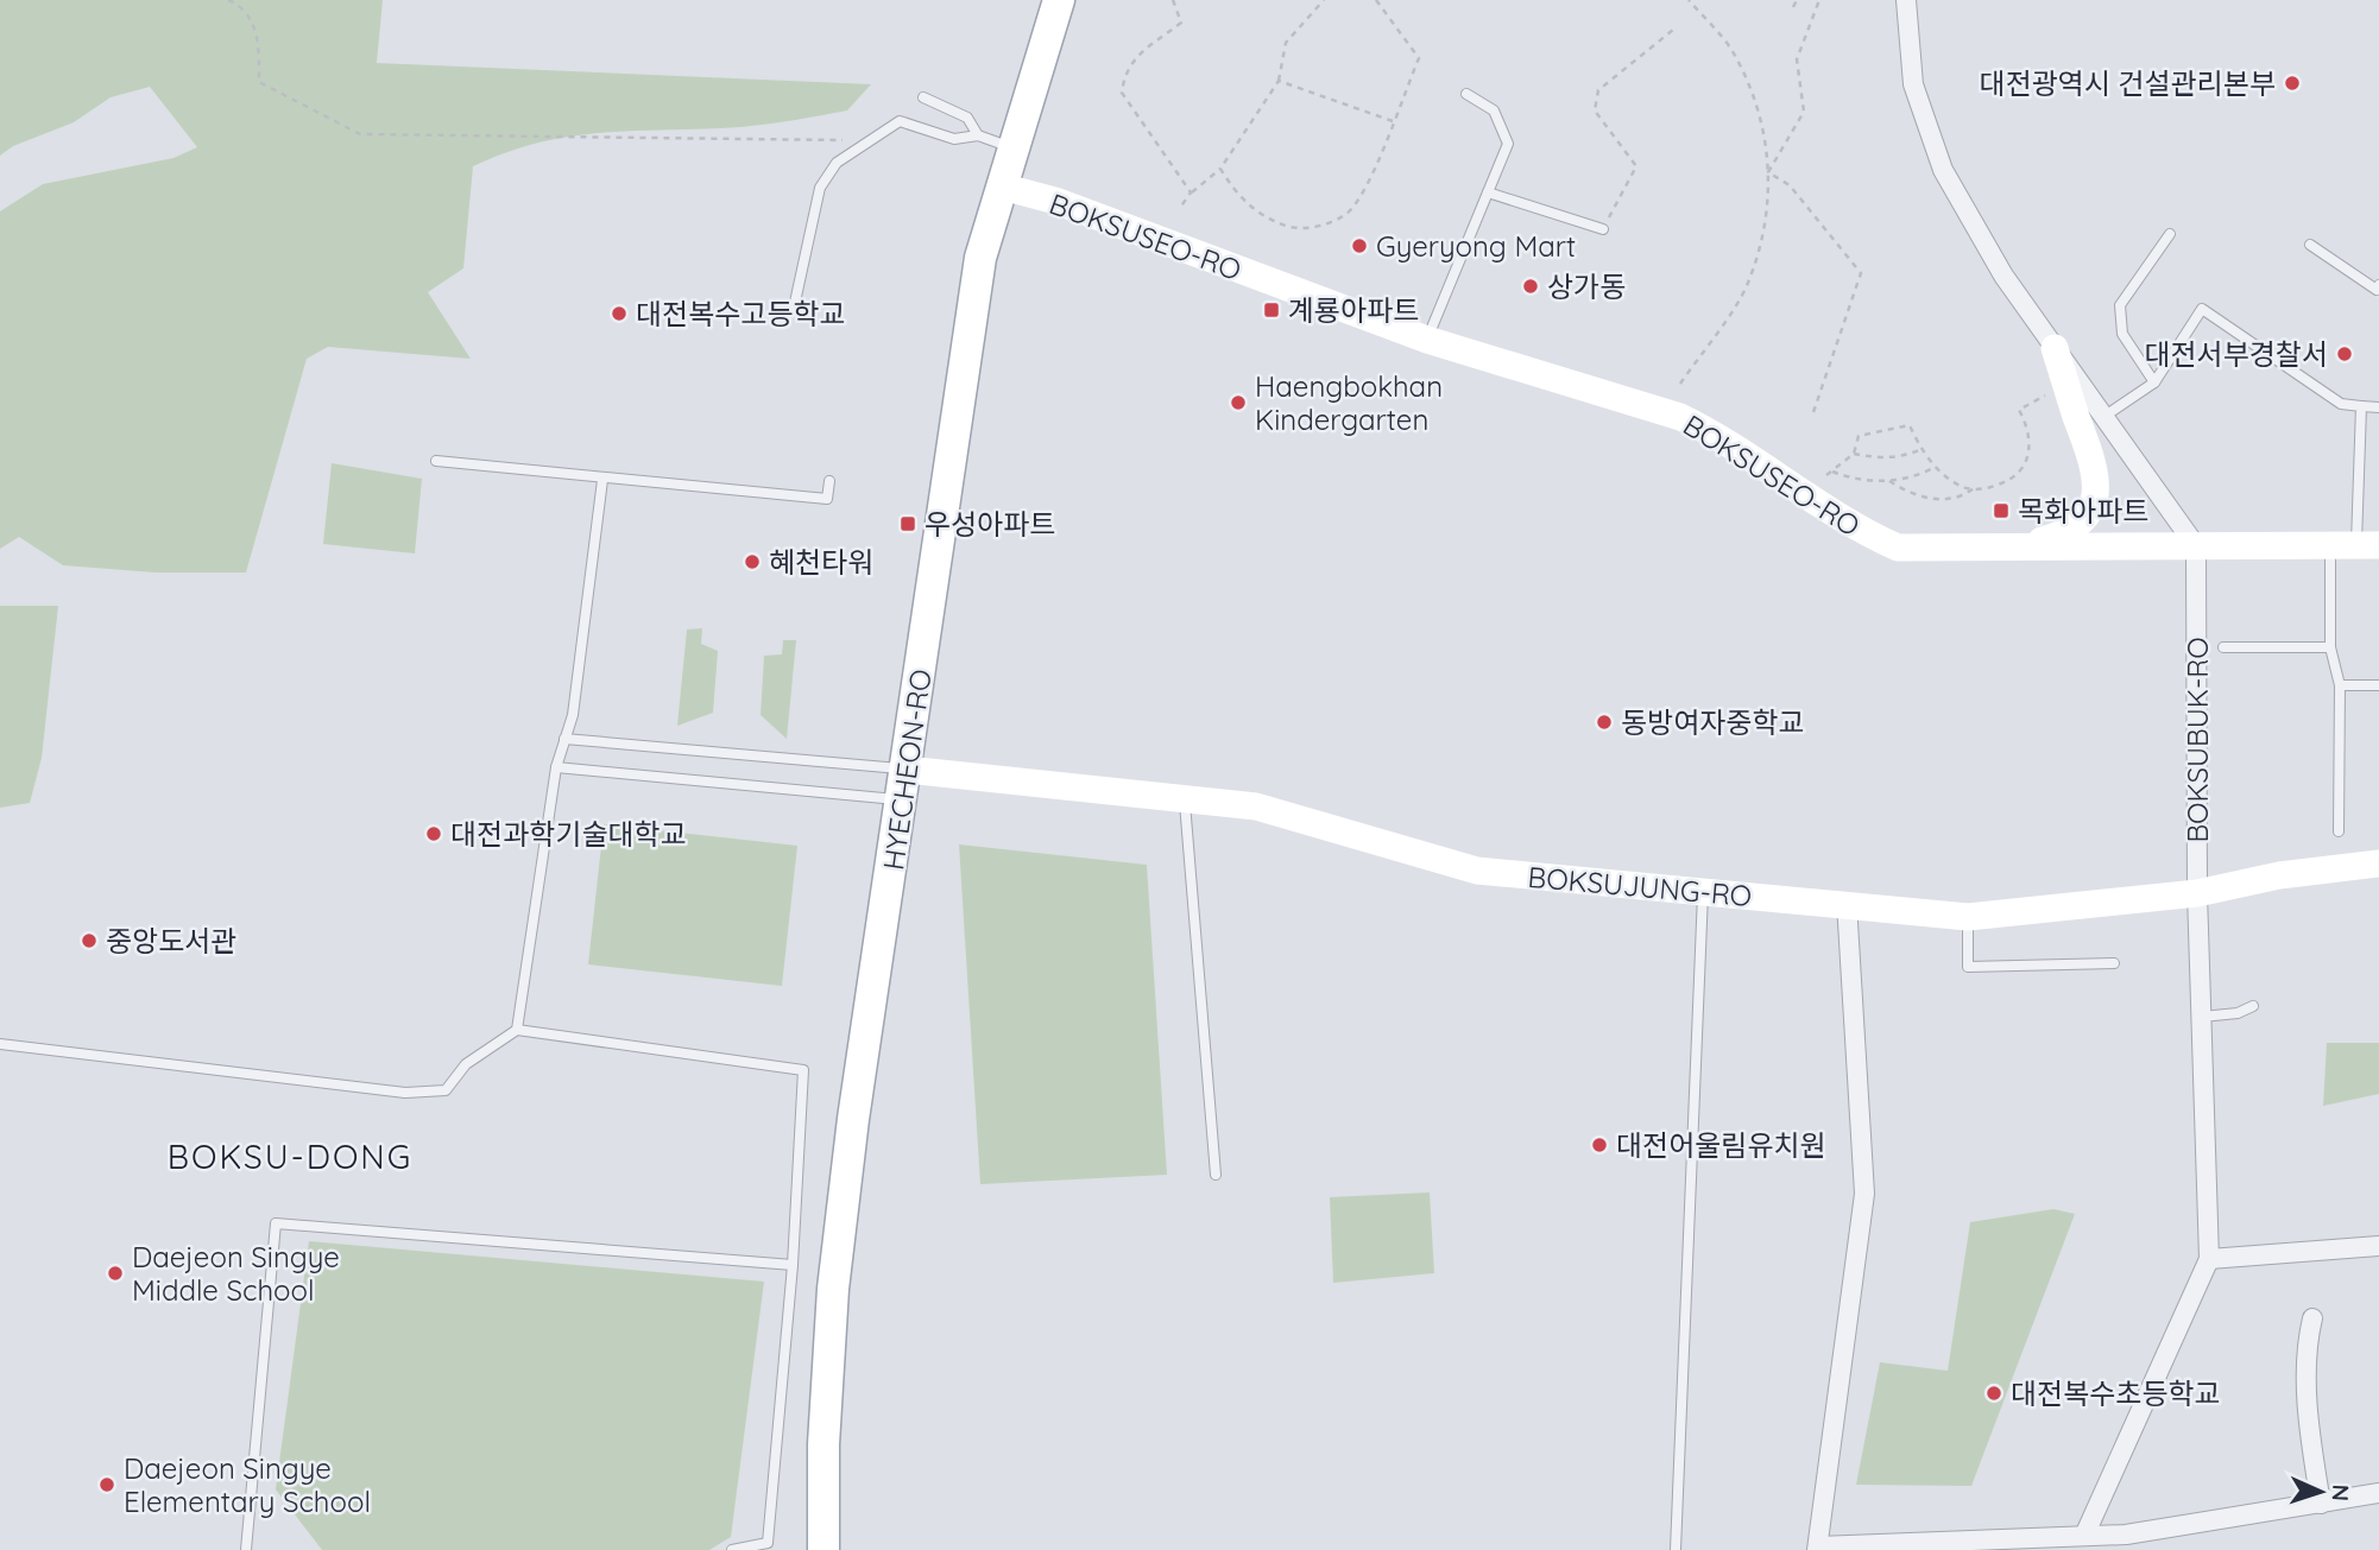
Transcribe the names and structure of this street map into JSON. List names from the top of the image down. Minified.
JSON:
{"streets":{"main road":["HYECHEON-RO"],"street":["BOKSUSEO-RO","BOKSUBUK-RO","BOKSUJUNG-RO"]},"crossings":[["BOKSUSEO-RO","BOKSUBUK-RO"],["BOKSUSEO-RO","HYECHEON-RO"],["BOKSUBUK-RO","BOKSUJUNG-RO"],["HYECHEON-RO","BOKSUJUNG-RO"]],"districts":["BOKSU-DONG"],"places":{"other":["대전광역시 건설관리본부","Gyeryong Mart","상가동","대전복수고등학교","대전서부경찰서","Haengbokhan Kindergarten","혜천타워","동방여자중학교","대전과학기술대학교","중앙도서관","대전어울림유치원","Daejeon Singye Middle School","대전복수초등학교","Daejeon Singye Elementary School"],"transit":["계룡아파트","목화아파트","우성아파트"]},"north":"right"}
